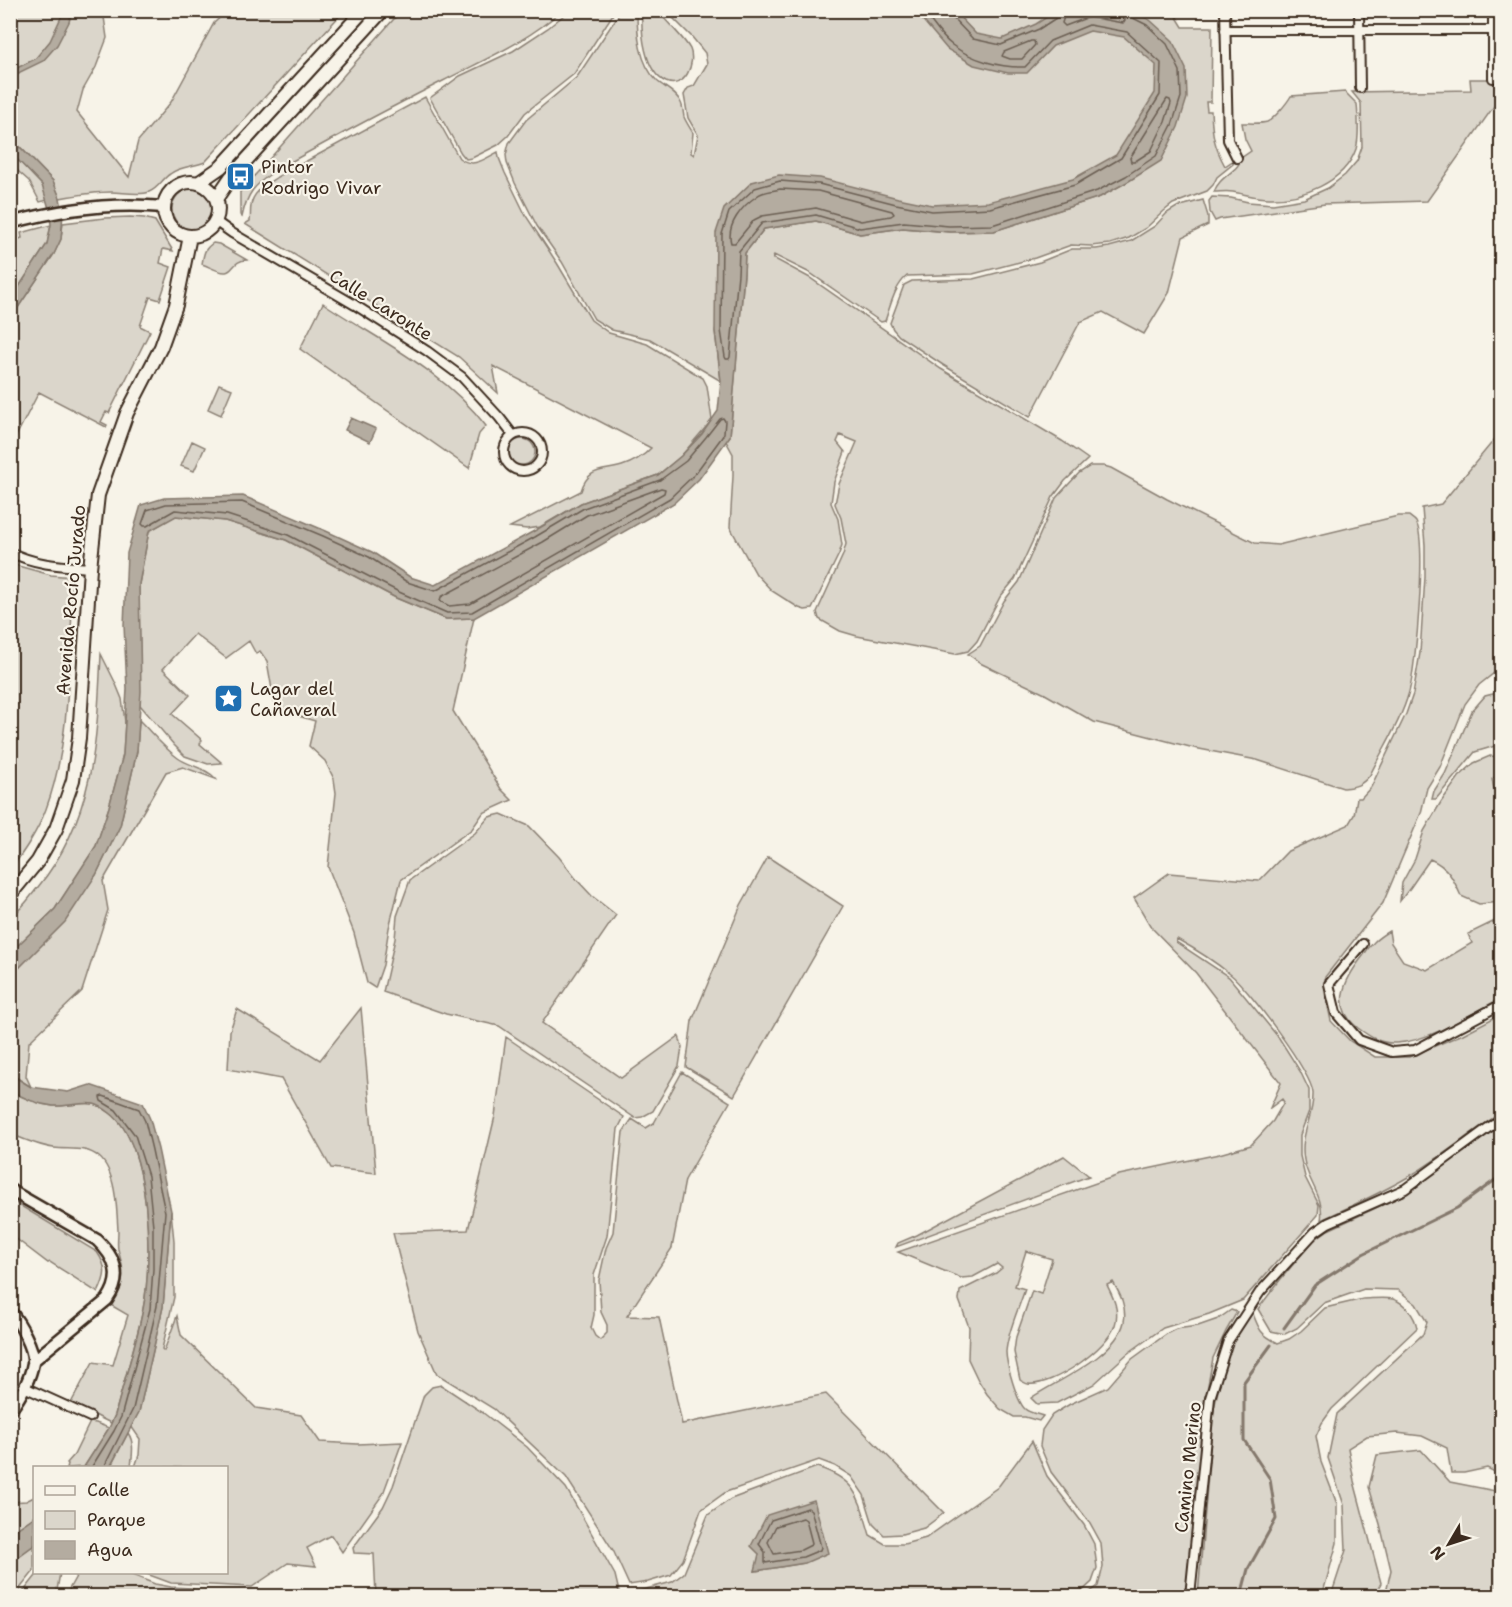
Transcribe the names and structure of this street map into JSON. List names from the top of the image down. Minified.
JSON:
{"streets":{"main road":["Avenida Rocío Jurado"],"street":["Calle Caronte","Camino Merino"]},"crossings":[["Calle Caronte","Avenida Rocío Jurado"]],"places":{"bus stop":["Pintor Rodrigo Vivar"],"place":["Lagar del Cañaveral"]},"legend":["Calle","Parque","Agua"],"north":"bottom left"}
